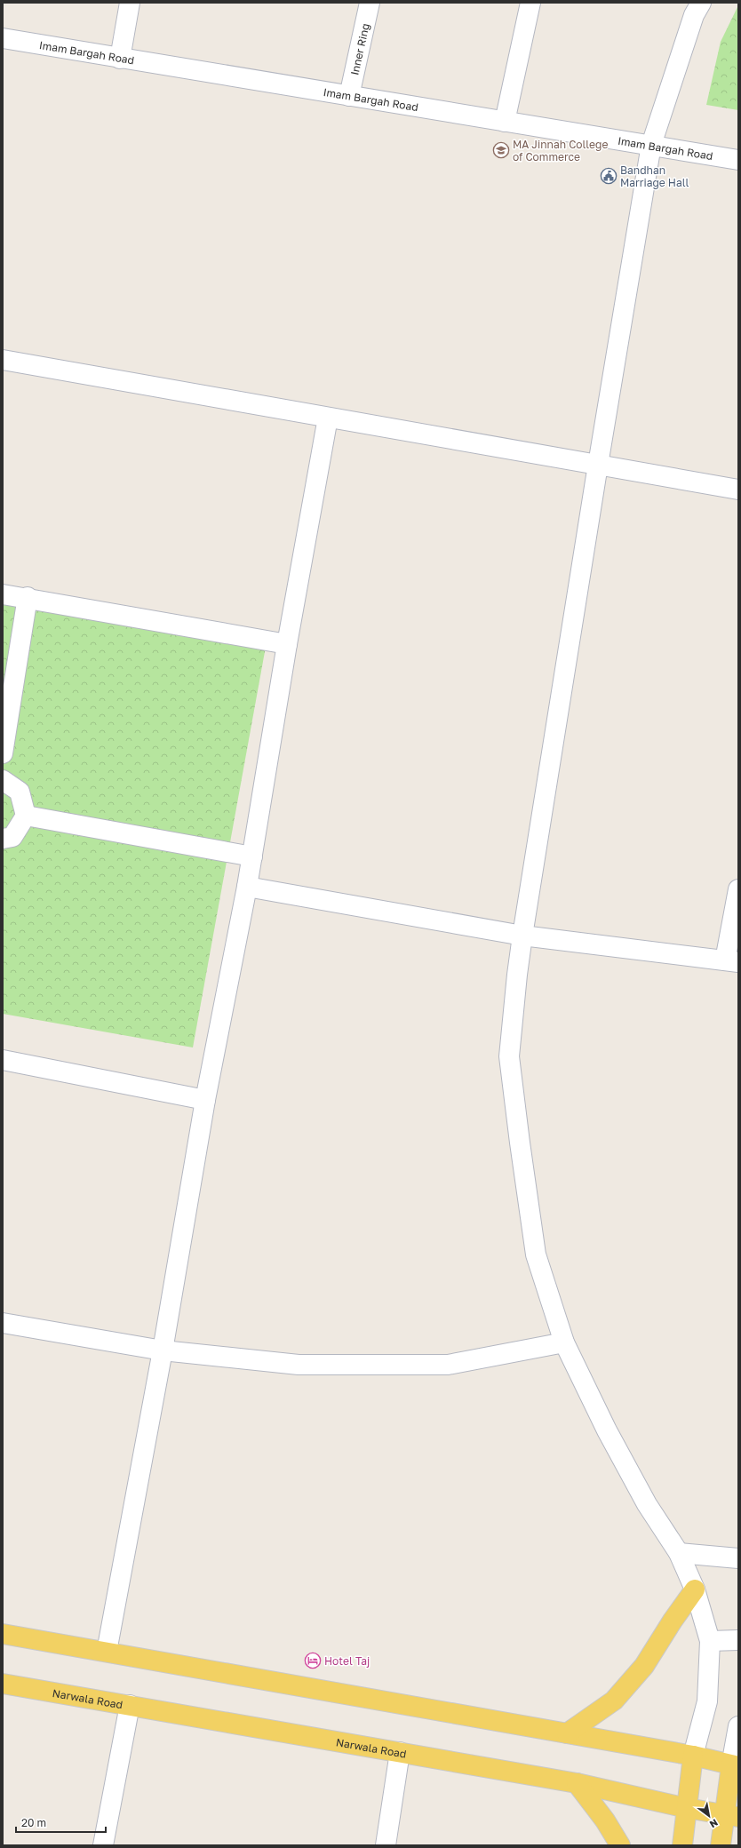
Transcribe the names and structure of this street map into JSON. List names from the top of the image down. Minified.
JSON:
{"streets":{"main road":["Narwala Road"],"street":["Inner Ring","Imam Bargah Road"]},"crossings":[["Inner Ring","Imam Bargah Road"]],"places":{"school or university":["MA Jinnah College of Commerce"],"public building":["Bandhan Marriage Hall"],"hotel":["Hotel Taj"]},"scale_bar":"20 m","north":"bottom right"}
